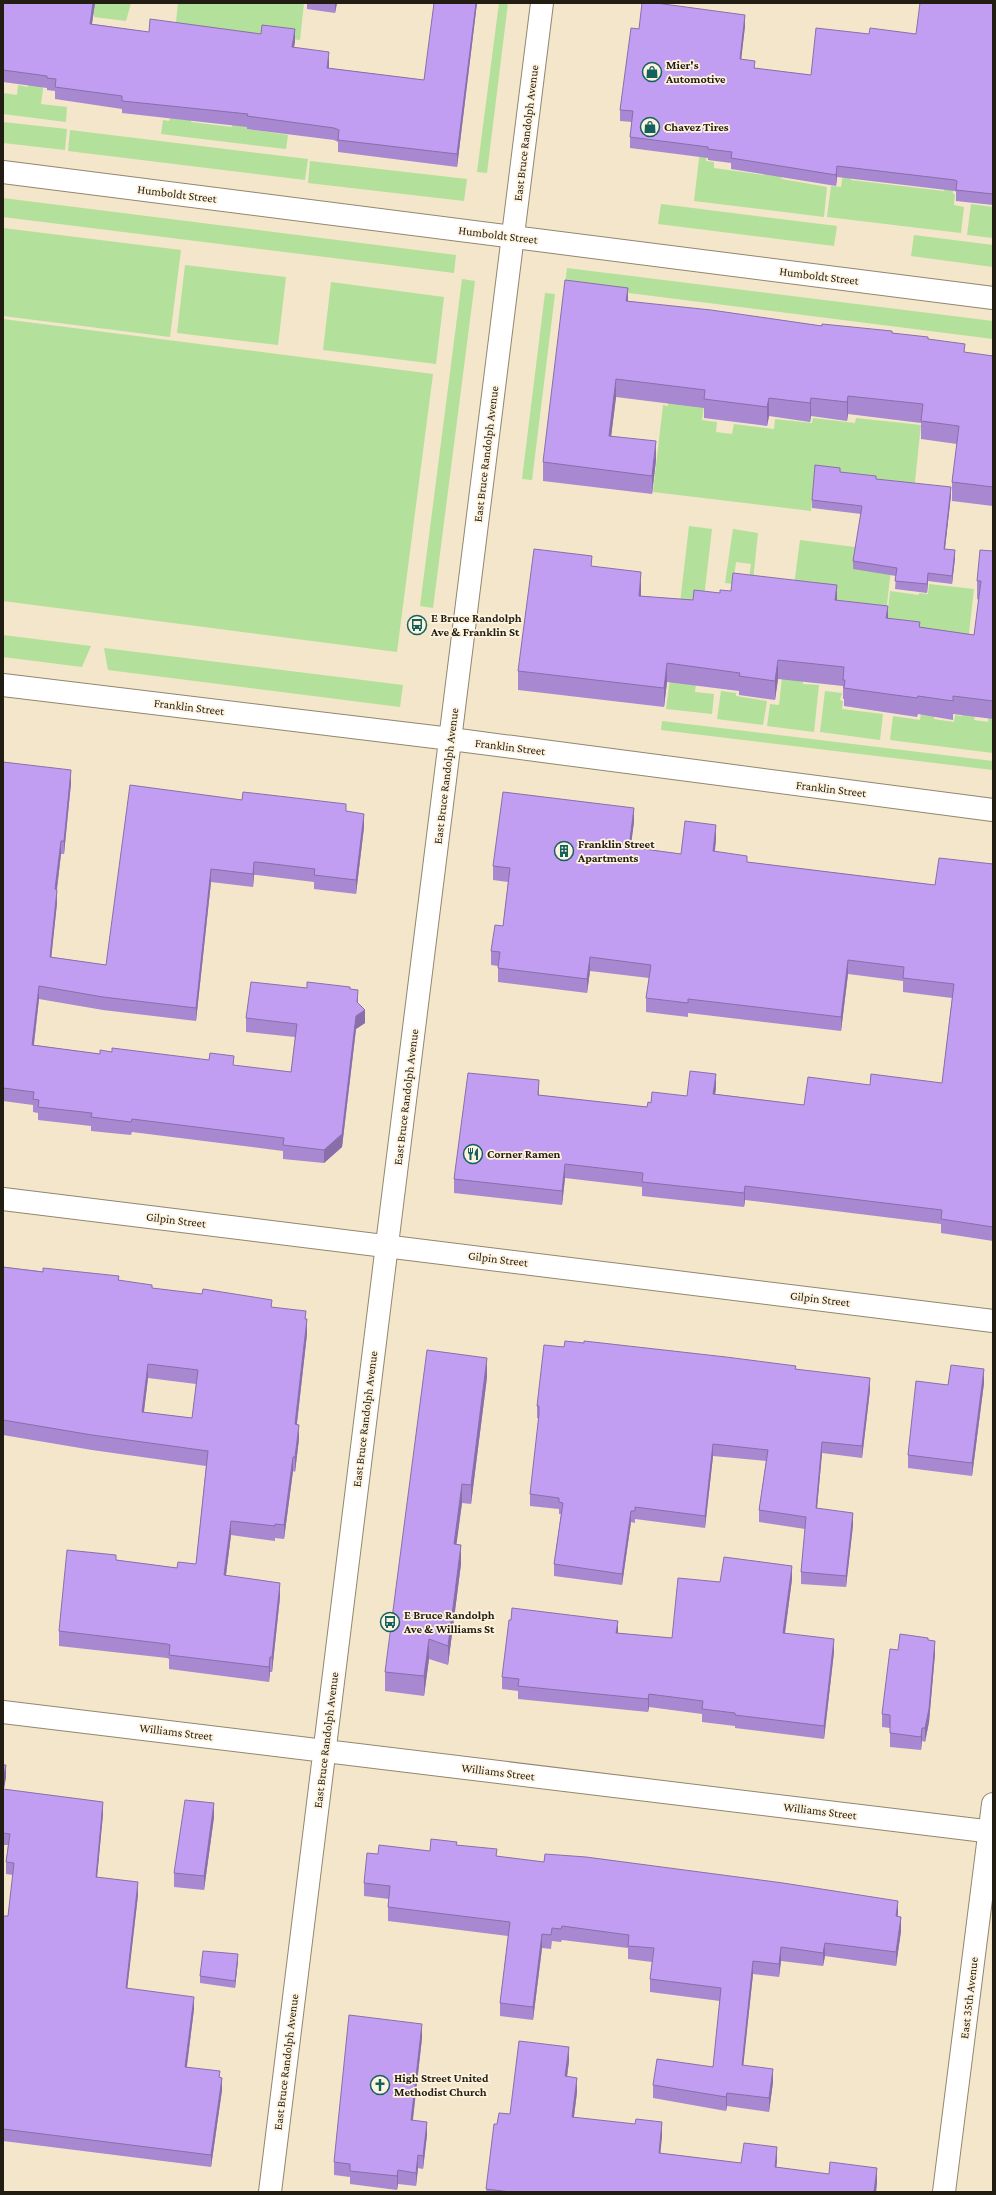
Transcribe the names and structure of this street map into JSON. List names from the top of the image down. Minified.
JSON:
{"streets":{"street":["East Bruce Randolph Avenue","Humboldt Street","Franklin Street","Gilpin Street","Williams Street","East 35th Avenue"]},"crossings":[["East Bruce Randolph Avenue","Humboldt Street"],["East Bruce Randolph Avenue","Franklin Street"],["East Bruce Randolph Avenue","Gilpin Street"],["East Bruce Randolph Avenue","Williams Street"],["Williams Street","East 35th Avenue"]],"places":{"shop":["Mier's Automotive","Chavez Tires"],"bus stop":["E Bruce Randolph Ave & Franklin St","E Bruce Randolph Ave & Williams St"],"building":["Franklin Street Apartments"],"restaurant":["Corner Ramen"],"church":["High Street United Methodist Church"]}}
